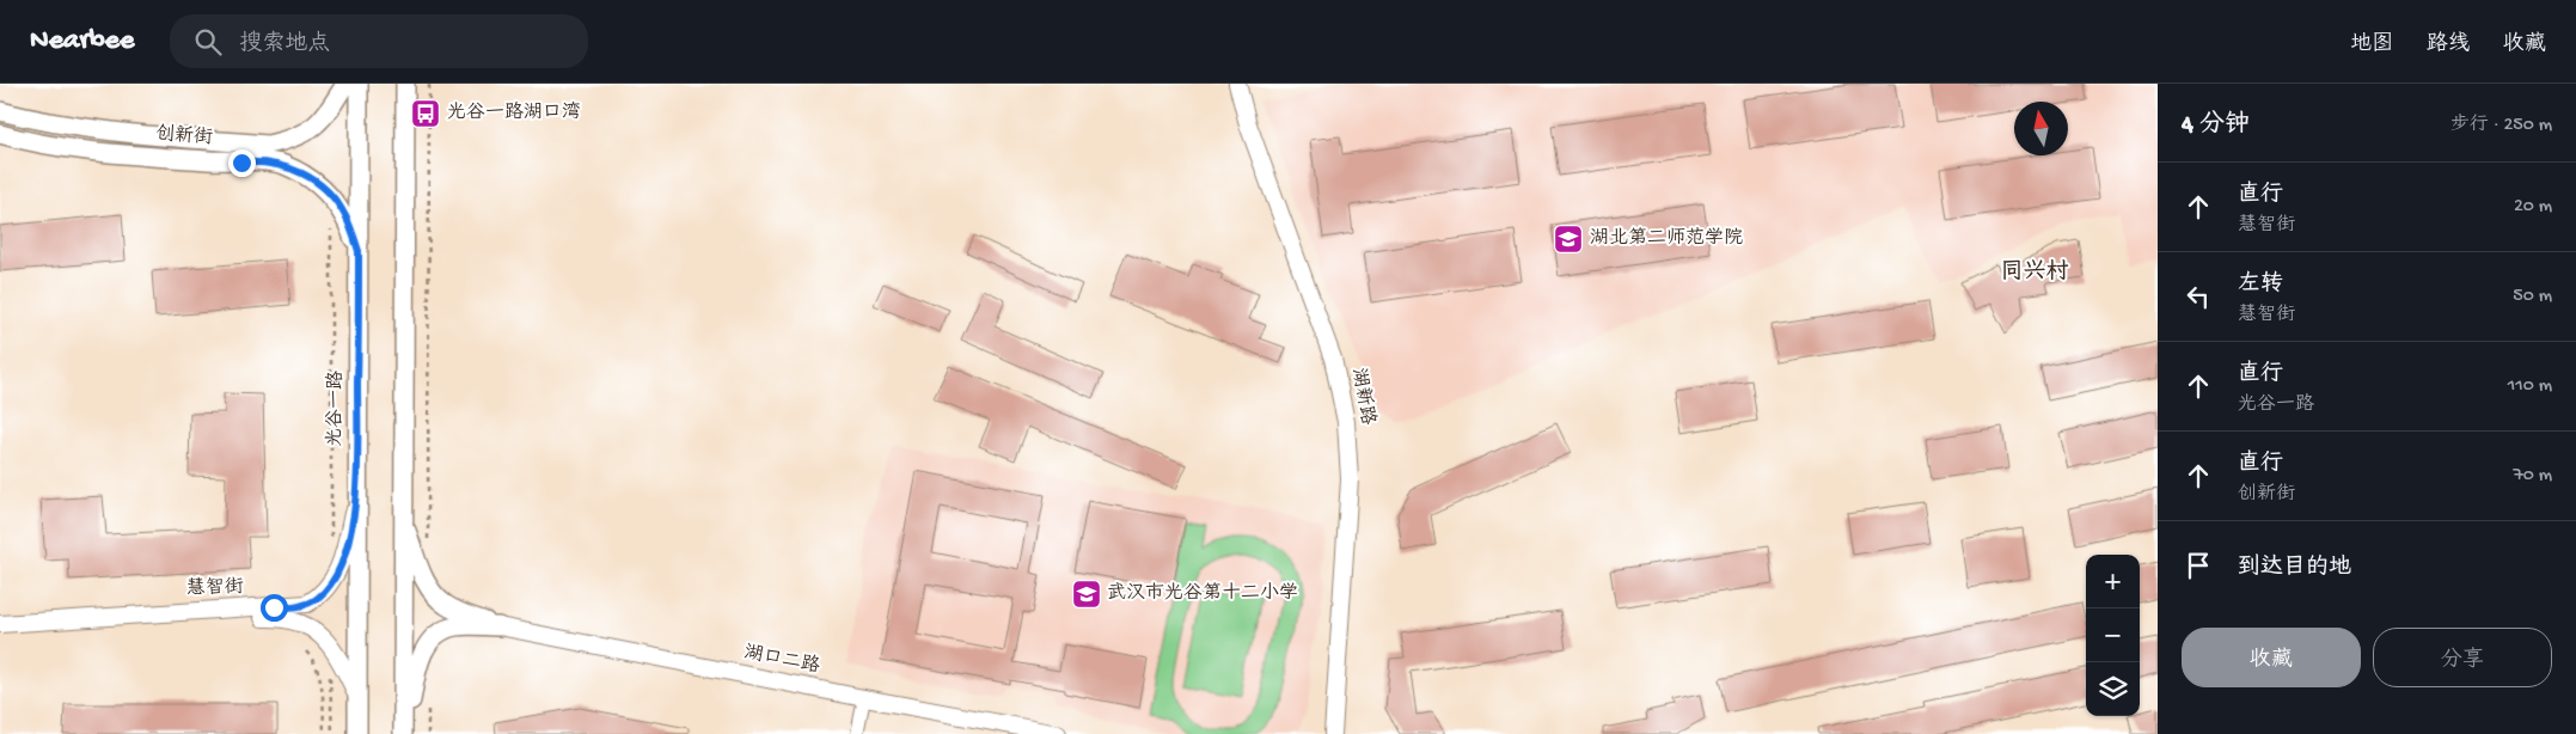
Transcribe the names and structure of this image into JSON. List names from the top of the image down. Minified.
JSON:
{"streets":{"main road":["创新街","光谷一路"],"street":["湖新路","慧智街","湖口二路"]},"crossings":[["创新街","光谷一路"],["光谷一路","慧智街"]],"districts":["同兴村"],"places":{"bus stop":["光谷一路湖口湾"],"school or university":["湖北第二师范学院","武汉市光谷第十二小学"]},"north":"top","page":{"header":"Nearbee","search":"搜索地点","nav":["地图","路线","收藏"],"heading":["4 分钟","步行 · 250 m"],"list":[["直行","慧智街","20 m"],["左转","慧智街","50 m"],["直行","光谷一路","110 m"],["直行","创新街","70 m"],"到达目的地"],"map_buttons":["+","−"],"buttons":["收藏","分享"]}}
